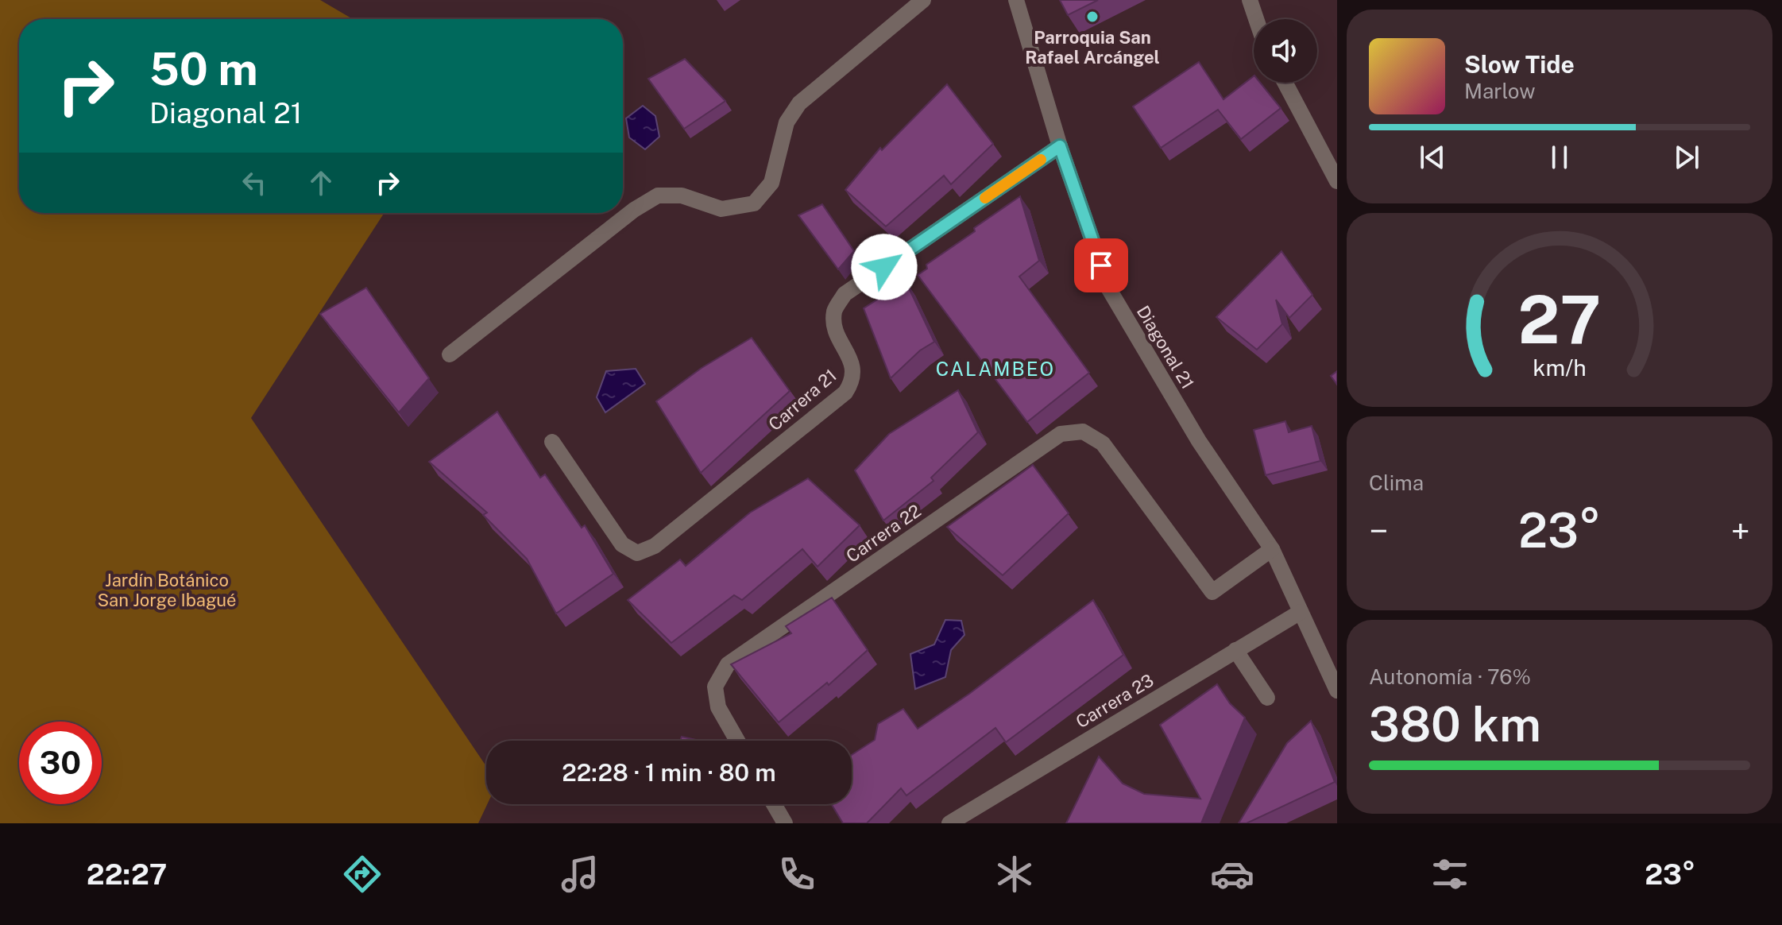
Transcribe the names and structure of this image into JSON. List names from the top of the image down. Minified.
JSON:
{"streets":{"street":["Diagonal 21","Carrera 21","Carrera 22","Carrera 23"]},"crossings":[["Diagonal 21","Carrera 21"],["Diagonal 21","Carrera 22"],["Diagonal 21","Carrera 23"]],"districts":["CALAMBEO"],"parks":["Jardín Botánico San Jorge Ibagué"],"places":["Parroquia San Rafael Arcángel"],"page":{"turn":["50 m","Diagonal 21"],"song":["Slow Tide","Marlow"],"tile":["Clima",["Autonomía · 76%","380 km"]],"heat":["−","23°","+"],"limit":"30","trip":"22:28 · 1 min · 80 m","tabs":["22:27","23°"],"gauge":["27","km/h"]}}
